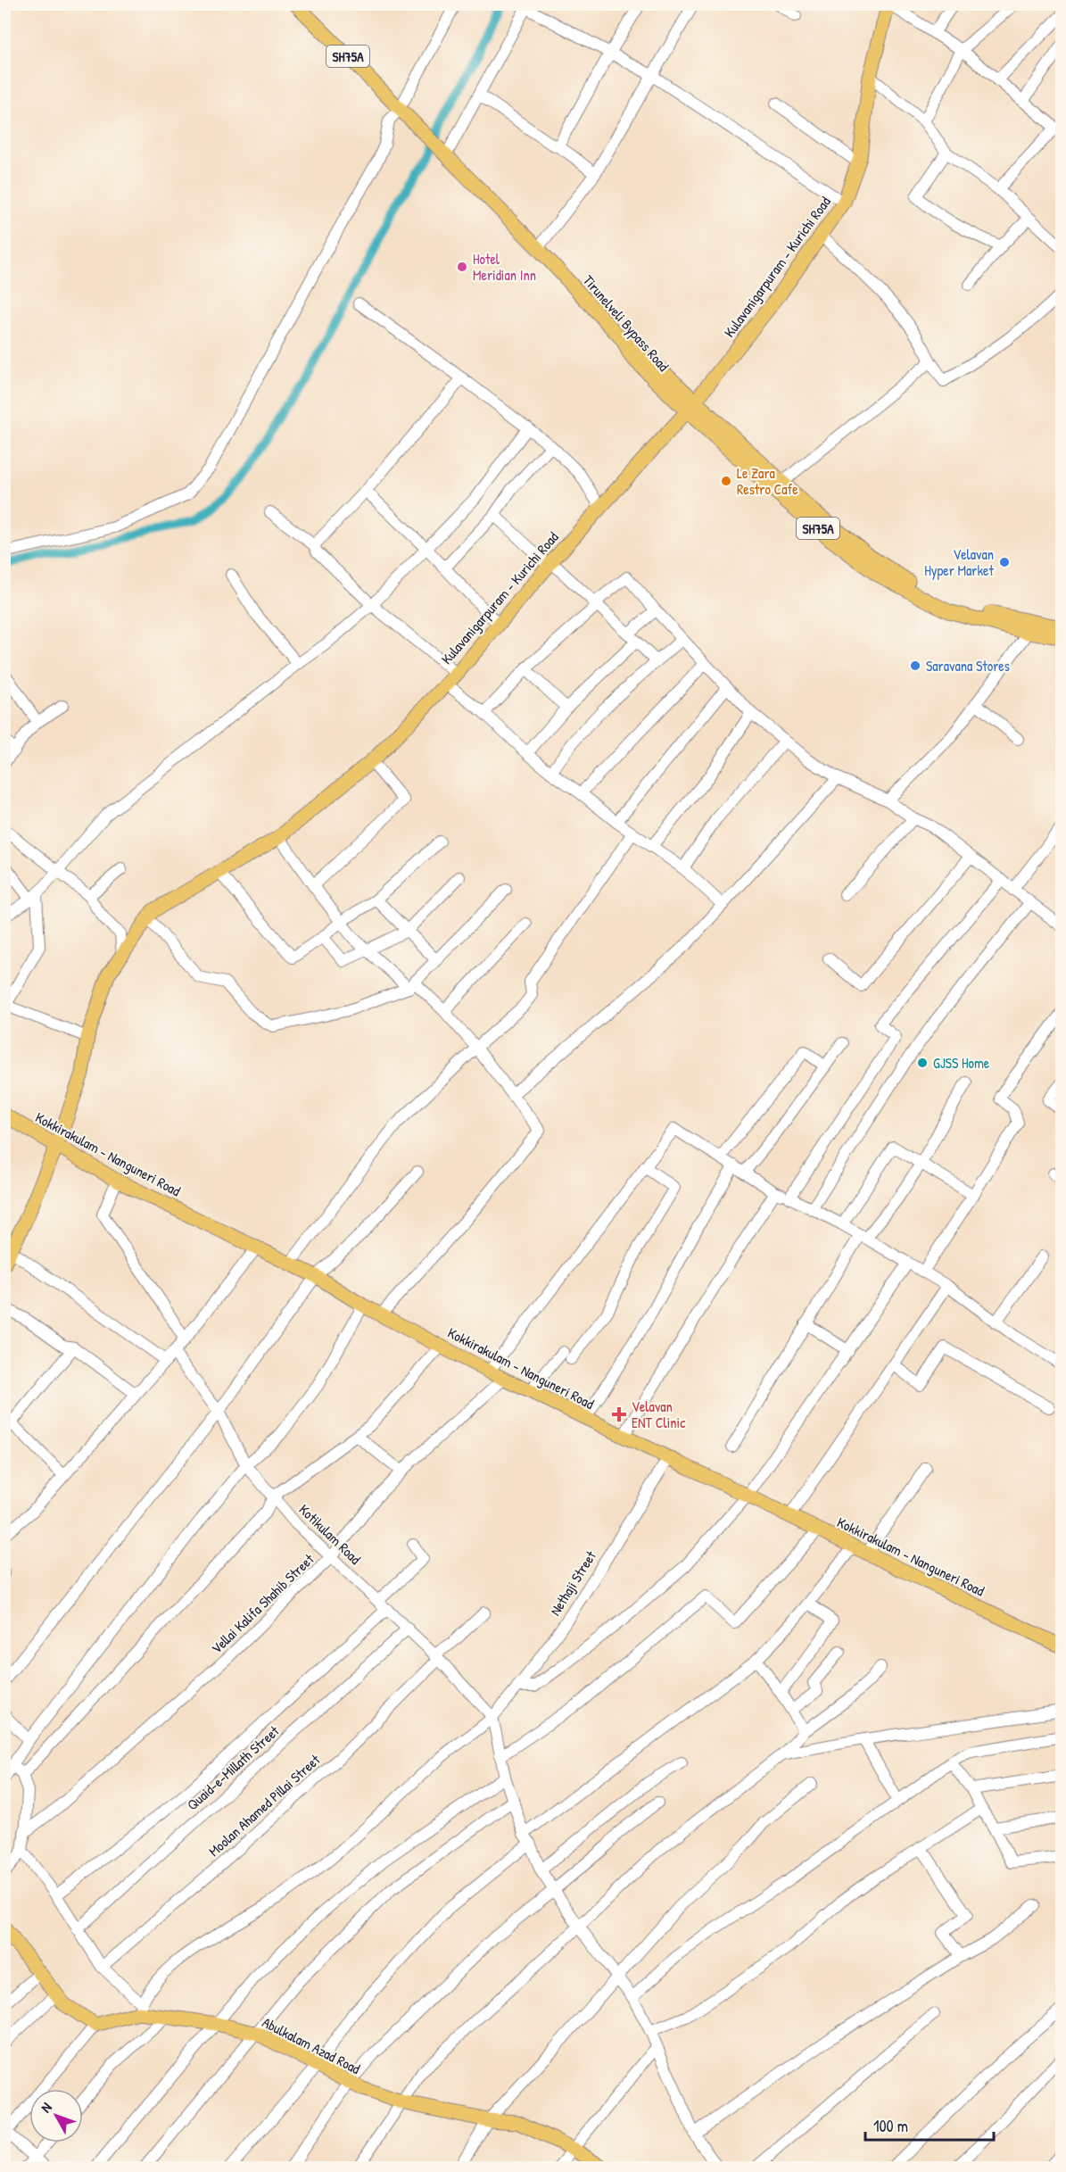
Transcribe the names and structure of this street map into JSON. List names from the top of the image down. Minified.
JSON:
{"streets":{"main road":["SH75A","Kulavanigarpuram - Kurichi Road","Tirunelveli Bypass Road","Kokkirakulam - Nanguneri Road","Abulkalam Azad Road"],"street":["Kotikulam Road","Nethaji Street","Vellai Kalifa Shahib Street","Quaid-e-Millath Street","Moolan Ahamed Pillai Street"]},"crossings":[["Kulavanigarpuram - Kurichi Road","Tirunelveli Bypass Road"],["Kulavanigarpuram - Kurichi Road","Kokkirakulam - Nanguneri Road"],["Kokkirakulam - Nanguneri Road","Nethaji Street"],["Kokkirakulam - Nanguneri Road","Vellai Kalifa Shahib Street"],["Kotikulam Road","Nethaji Street"],["Kotikulam Road","Vellai Kalifa Shahib Street"],["Kotikulam Road","Quaid-e-Millath Street"],["Kotikulam Road","Moolan Ahamed Pillai Street"],["Nethaji Street","Abulkalam Azad Road"]],"places":{"other":["Hotel Meridian Inn","Le Zara Restro Cafe","Velavan Hyper Market","Saravana Stores","GJSS Home"],"health":["Velavan ENT Clinic"]},"scale_bar":"100 m","north":"top left"}
